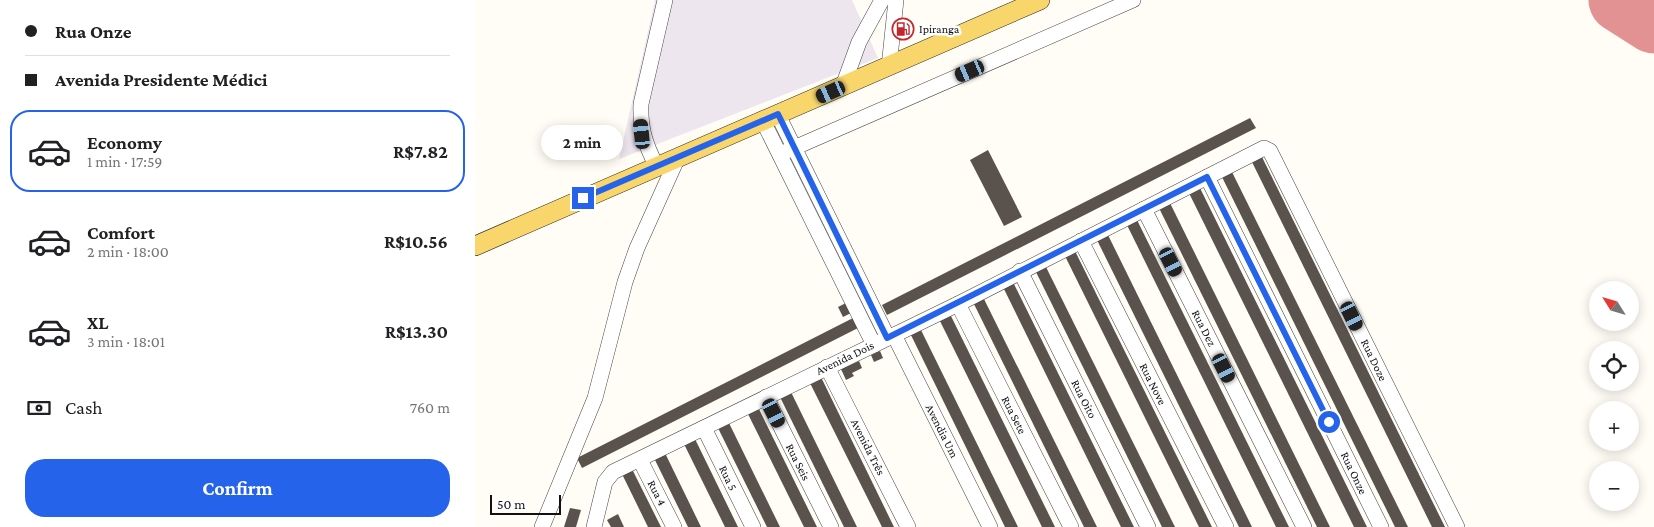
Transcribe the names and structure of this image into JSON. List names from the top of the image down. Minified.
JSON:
{"streets":{"street":["Rua Dez","Avenida Dois","Rua Doze","Rua Nove","Rua Oito","Rua Sete","Avendia Um","Avenida Três","Rua Seis","Rua Onze","Rua 5","Rua 4"]},"crossings":[["Rua Dez","Avenida Dois"],["Avenida Dois","Rua Doze"],["Avenida Dois","Rua Nove"],["Avenida Dois","Rua Oito"],["Avenida Dois","Rua Sete"],["Avenida Dois","Avendia Um"],["Avenida Dois","Avenida Três"],["Avenida Dois","Rua Seis"],["Avenida Dois","Rua Onze"],["Avenida Dois","Rua 5"],["Avenida Dois","Rua 4"]],"places":{"fuel station":["Ipiranga"]},"scale_bar":"50 m","north":"top left","page":{"banner":["Rua Onze","Avenida Presidente Médici"],"list":[{"name":"Economy","note":"1 min · 17:59","value":"R$7.82"},{"name":"Comfort","note":"2 min · 18:00","value":"R$10.56"},{"name":"XL","note":"3 min · 18:01","value":"R$13.30"}],"bubble":"2 min","map_buttons":["+","−"],"pay":["Cash","760 m"],"buttons":"Confirm","scale":"50 m"}}
